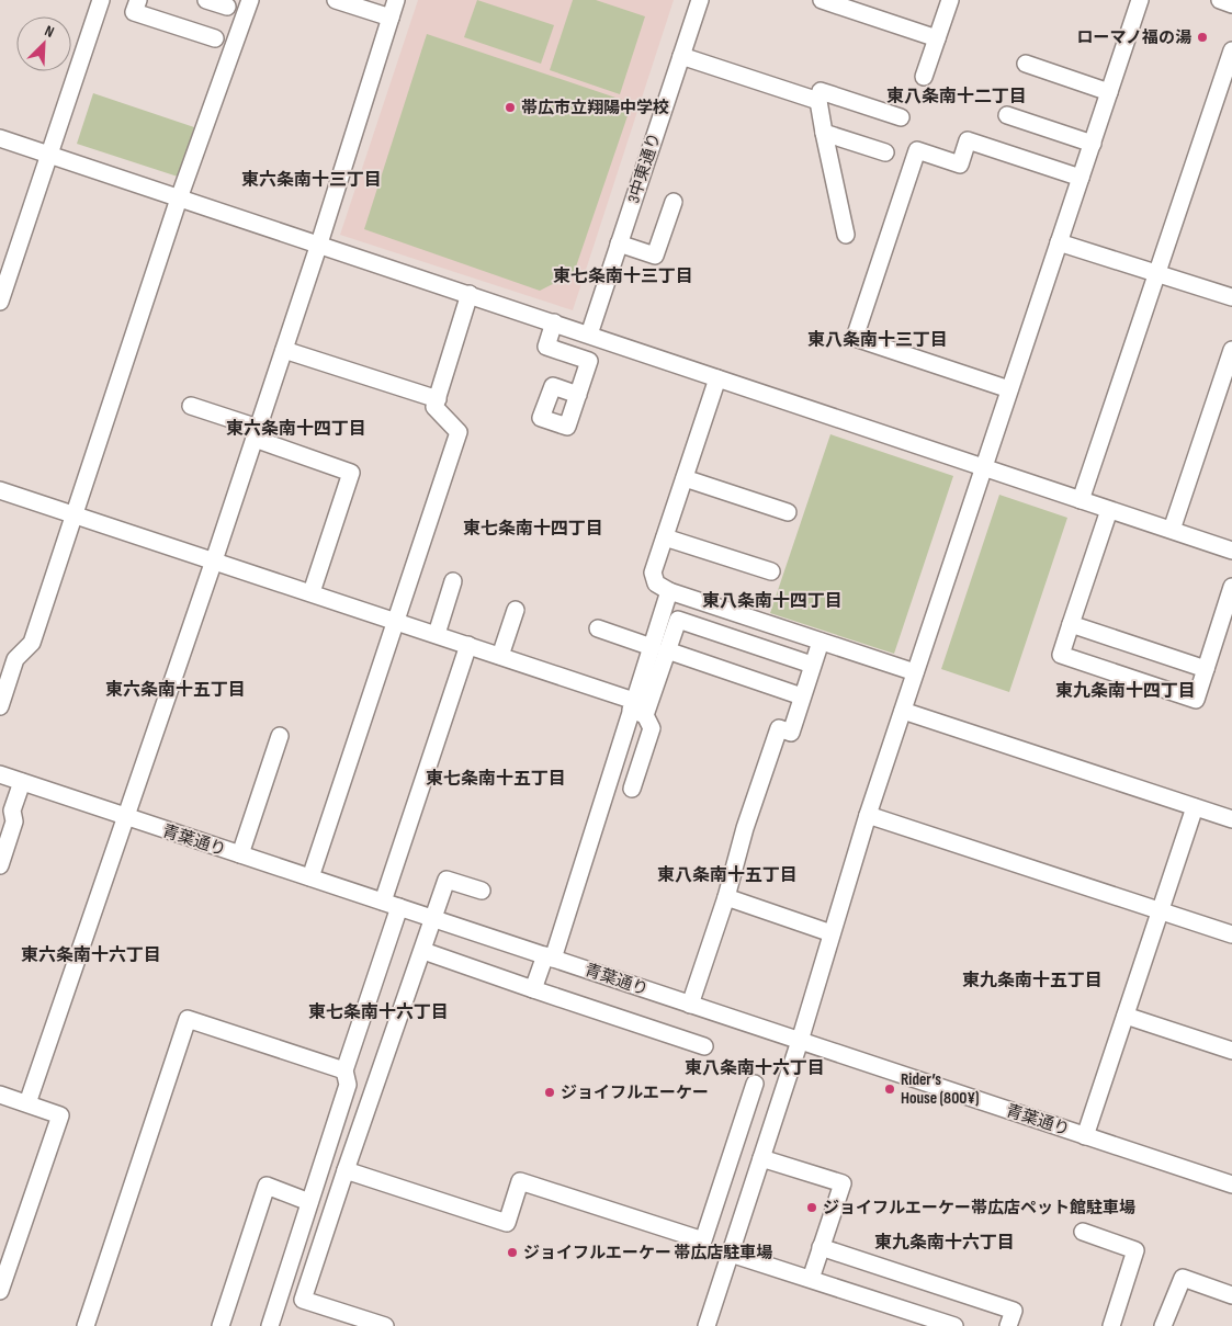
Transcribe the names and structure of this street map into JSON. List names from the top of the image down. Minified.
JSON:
{"streets":{"street":["3中東通り","青葉通り"]},"districts":["東八条南十二丁目","東六条南十三丁目","東七条南十三丁目","東八条南十三丁目","東六条南十四丁目","東七条南十四丁目","東八条南十四丁目","東六条南十五丁目","東九条南十四丁目","東七条南十五丁目","東八条南十五丁目","東六条南十六丁目","東九条南十五丁目","東七条南十六丁目","東八条南十六丁目","東九条南十六丁目"],"places":["ローマノ福の湯","帯広市立翔陽中学校","Rider’s House (800¥)","ジョイフルエーケー","ジョイフルエーケー帯広店ペット館駐車場","ジョイフルエーケー 帯広店駐車場"],"north":"top right"}
